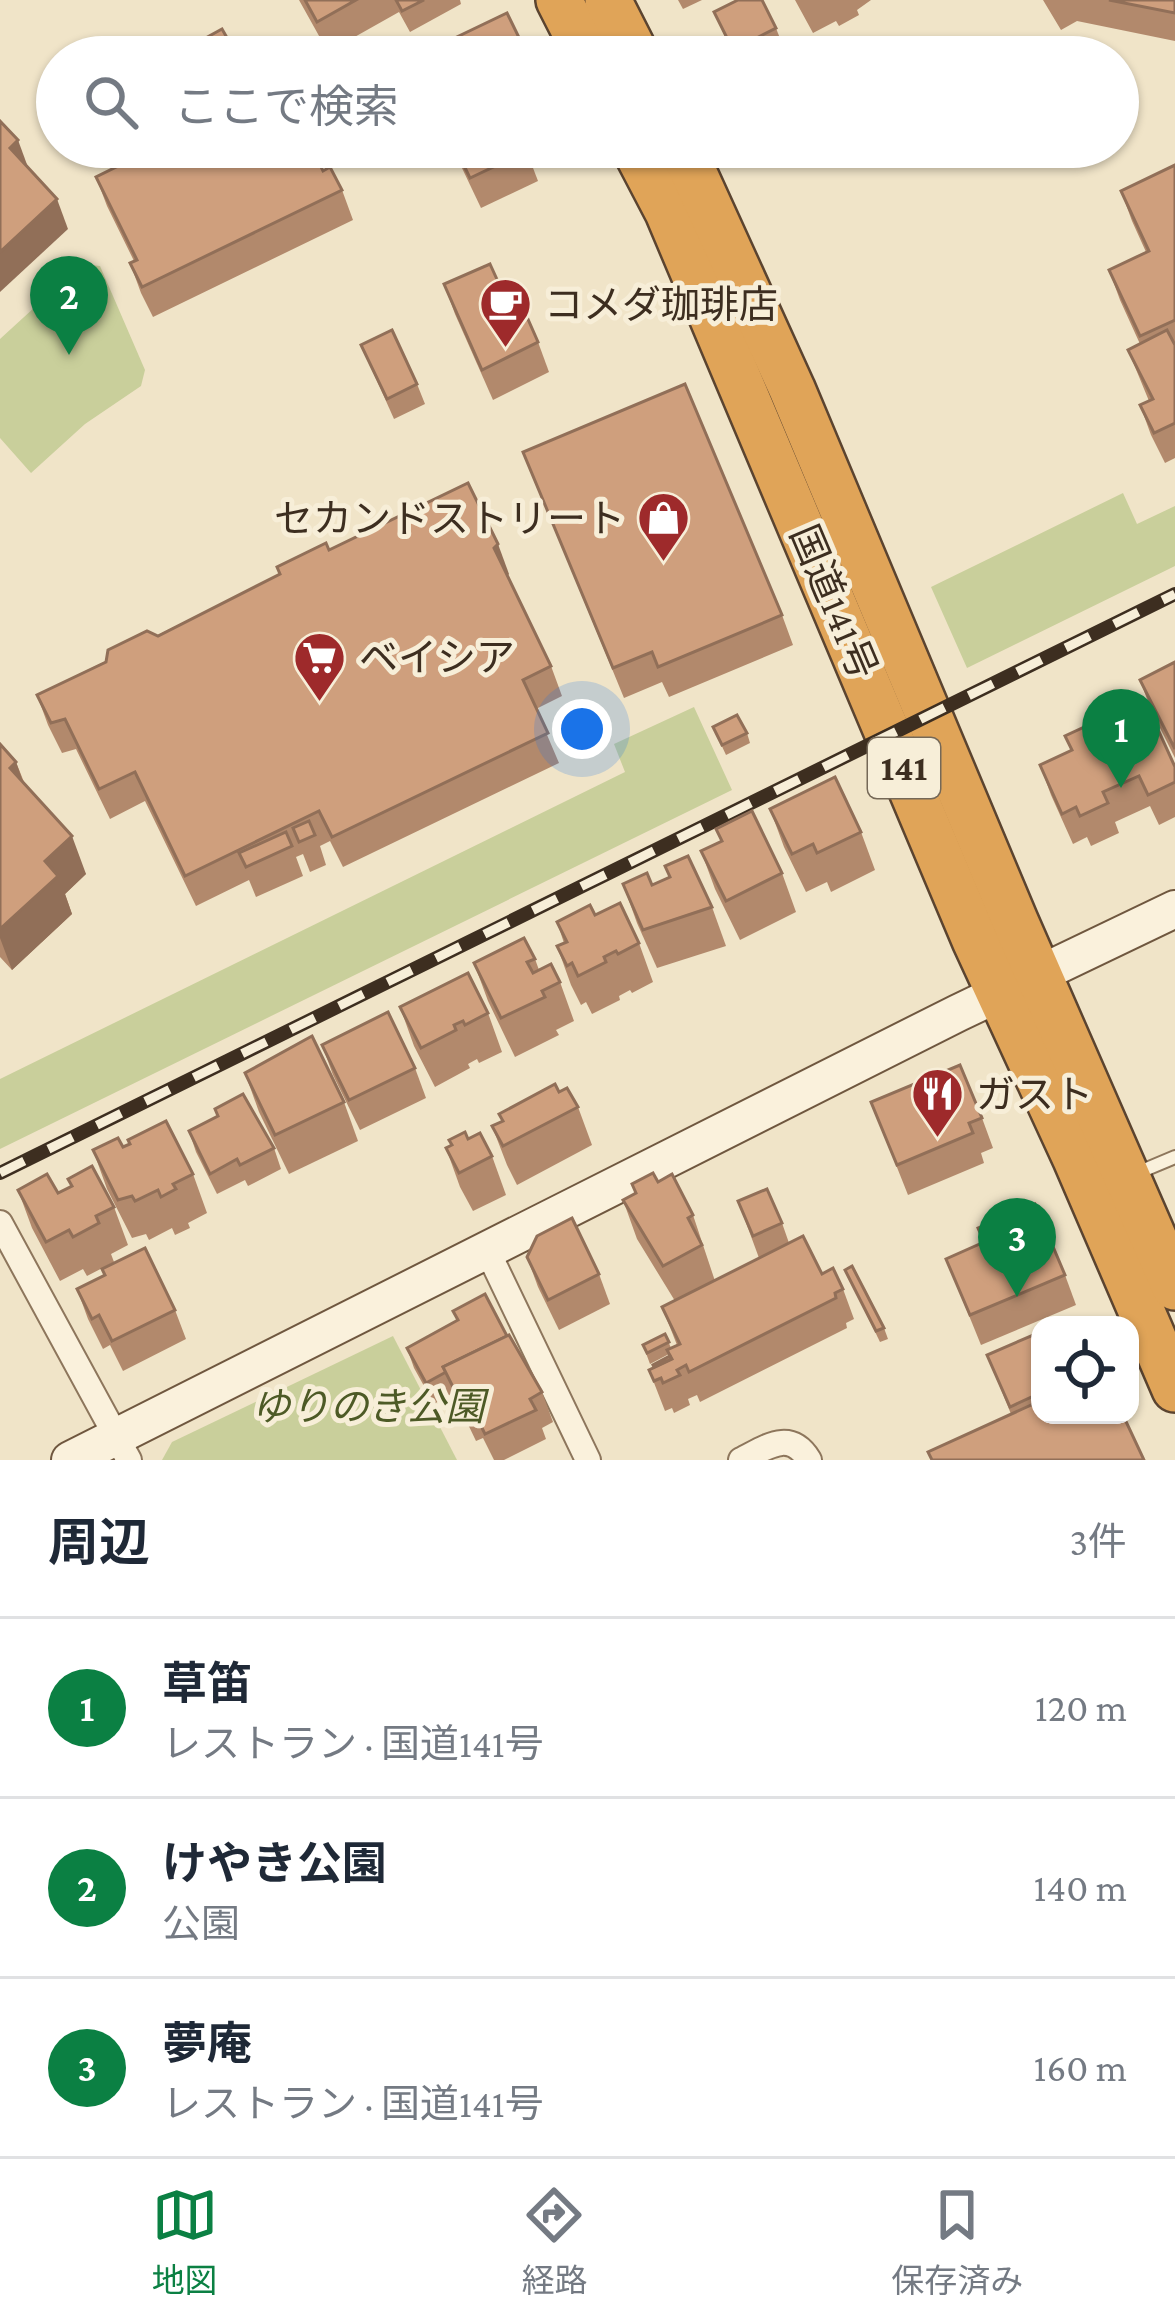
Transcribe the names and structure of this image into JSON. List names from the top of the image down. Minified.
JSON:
{"streets":{"highway":["国道141号","141"]},"parks":["ゆりのき公園"],"places":{"cafe":["コメダ珈琲店"],"shop":["セカンドストリート"],"supermarket":["ベイシア"],"restaurant":["ガスト"]},"page":{"search":"ここで検索","pins":["2","1","3"],"heading":["周辺","3件"],"list":[{"mark":"1","name":"草笛","note":"レストラン · 国道141号","value":"120 m"},{"mark":"2","name":"けやき公園","note":"公園","value":"140 m"},{"mark":"3","name":"夢庵","note":"レストラン · 国道141号","value":"160 m"}],"nav":["地図","経路","保存済み"]}}
